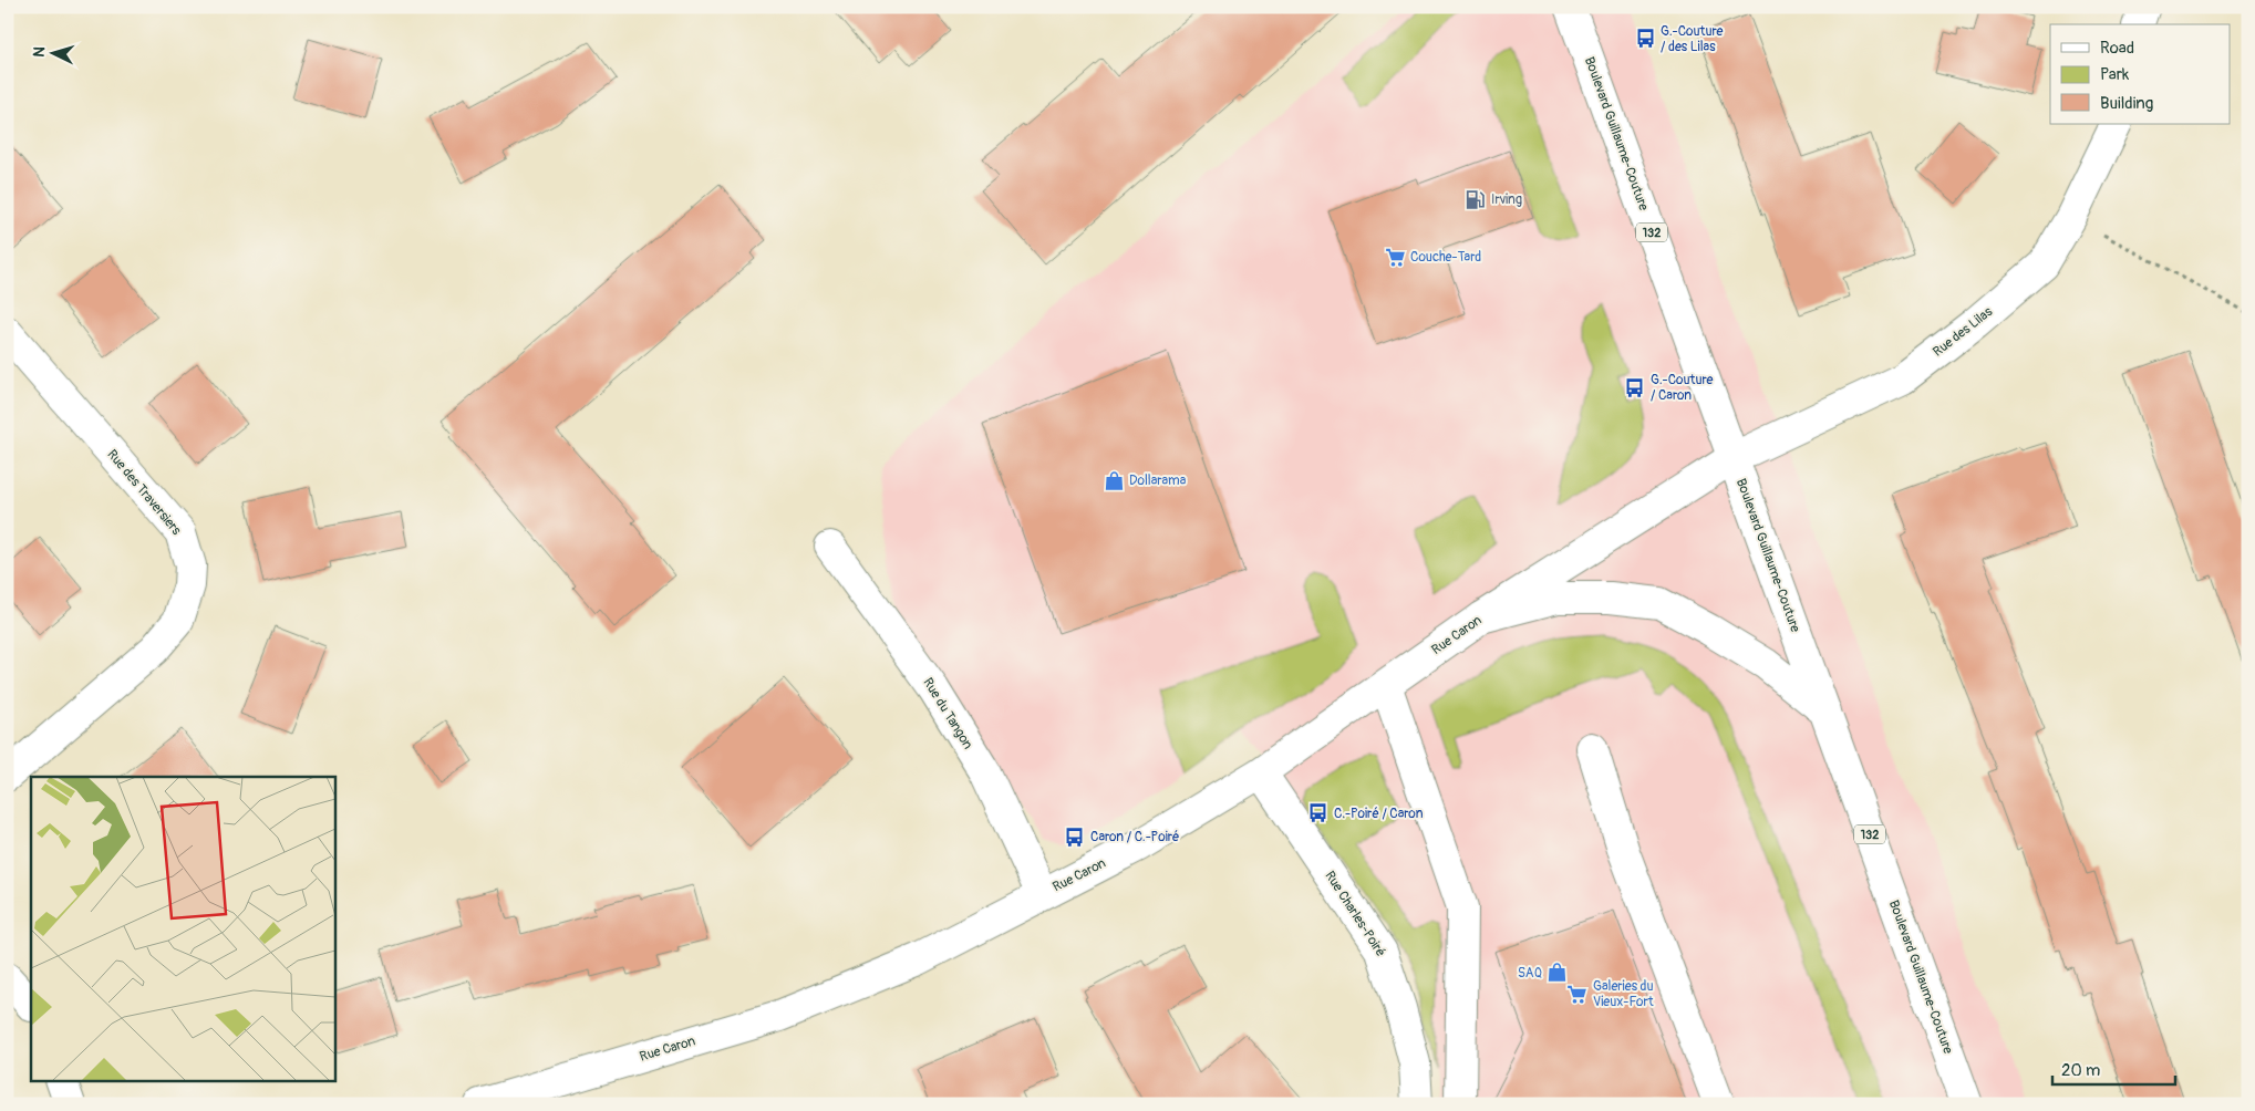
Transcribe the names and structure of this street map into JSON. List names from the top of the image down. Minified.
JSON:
{"streets":{"street":["Boulevard Guillaume-Couture","132","Rue des Lilas","Rue des Traversiers","Rue Caron","Rue du Tangon","Rue Charles-Poiré"]},"crossings":[["Boulevard Guillaume-Couture","Rue des Lilas"],["Boulevard Guillaume-Couture","Rue Caron"],["Rue des Lilas","Rue Caron"],["Rue Caron","Rue du Tangon"],["Rue Caron","Rue Charles-Poiré"]],"places":{"bus stop":["G.-Couture / des Lilas","G.-Couture / Caron","C.-Poiré / Caron","Caron / C.-Poiré"],"fuel station":["Irving"],"supermarket":["Couche-Tard","Galeries du Vieux-Fort"],"shop":["Dollarama","SAQ"]},"legend":["Road","Park","Building"],"scale_bar":"20 m","north":"left"}
